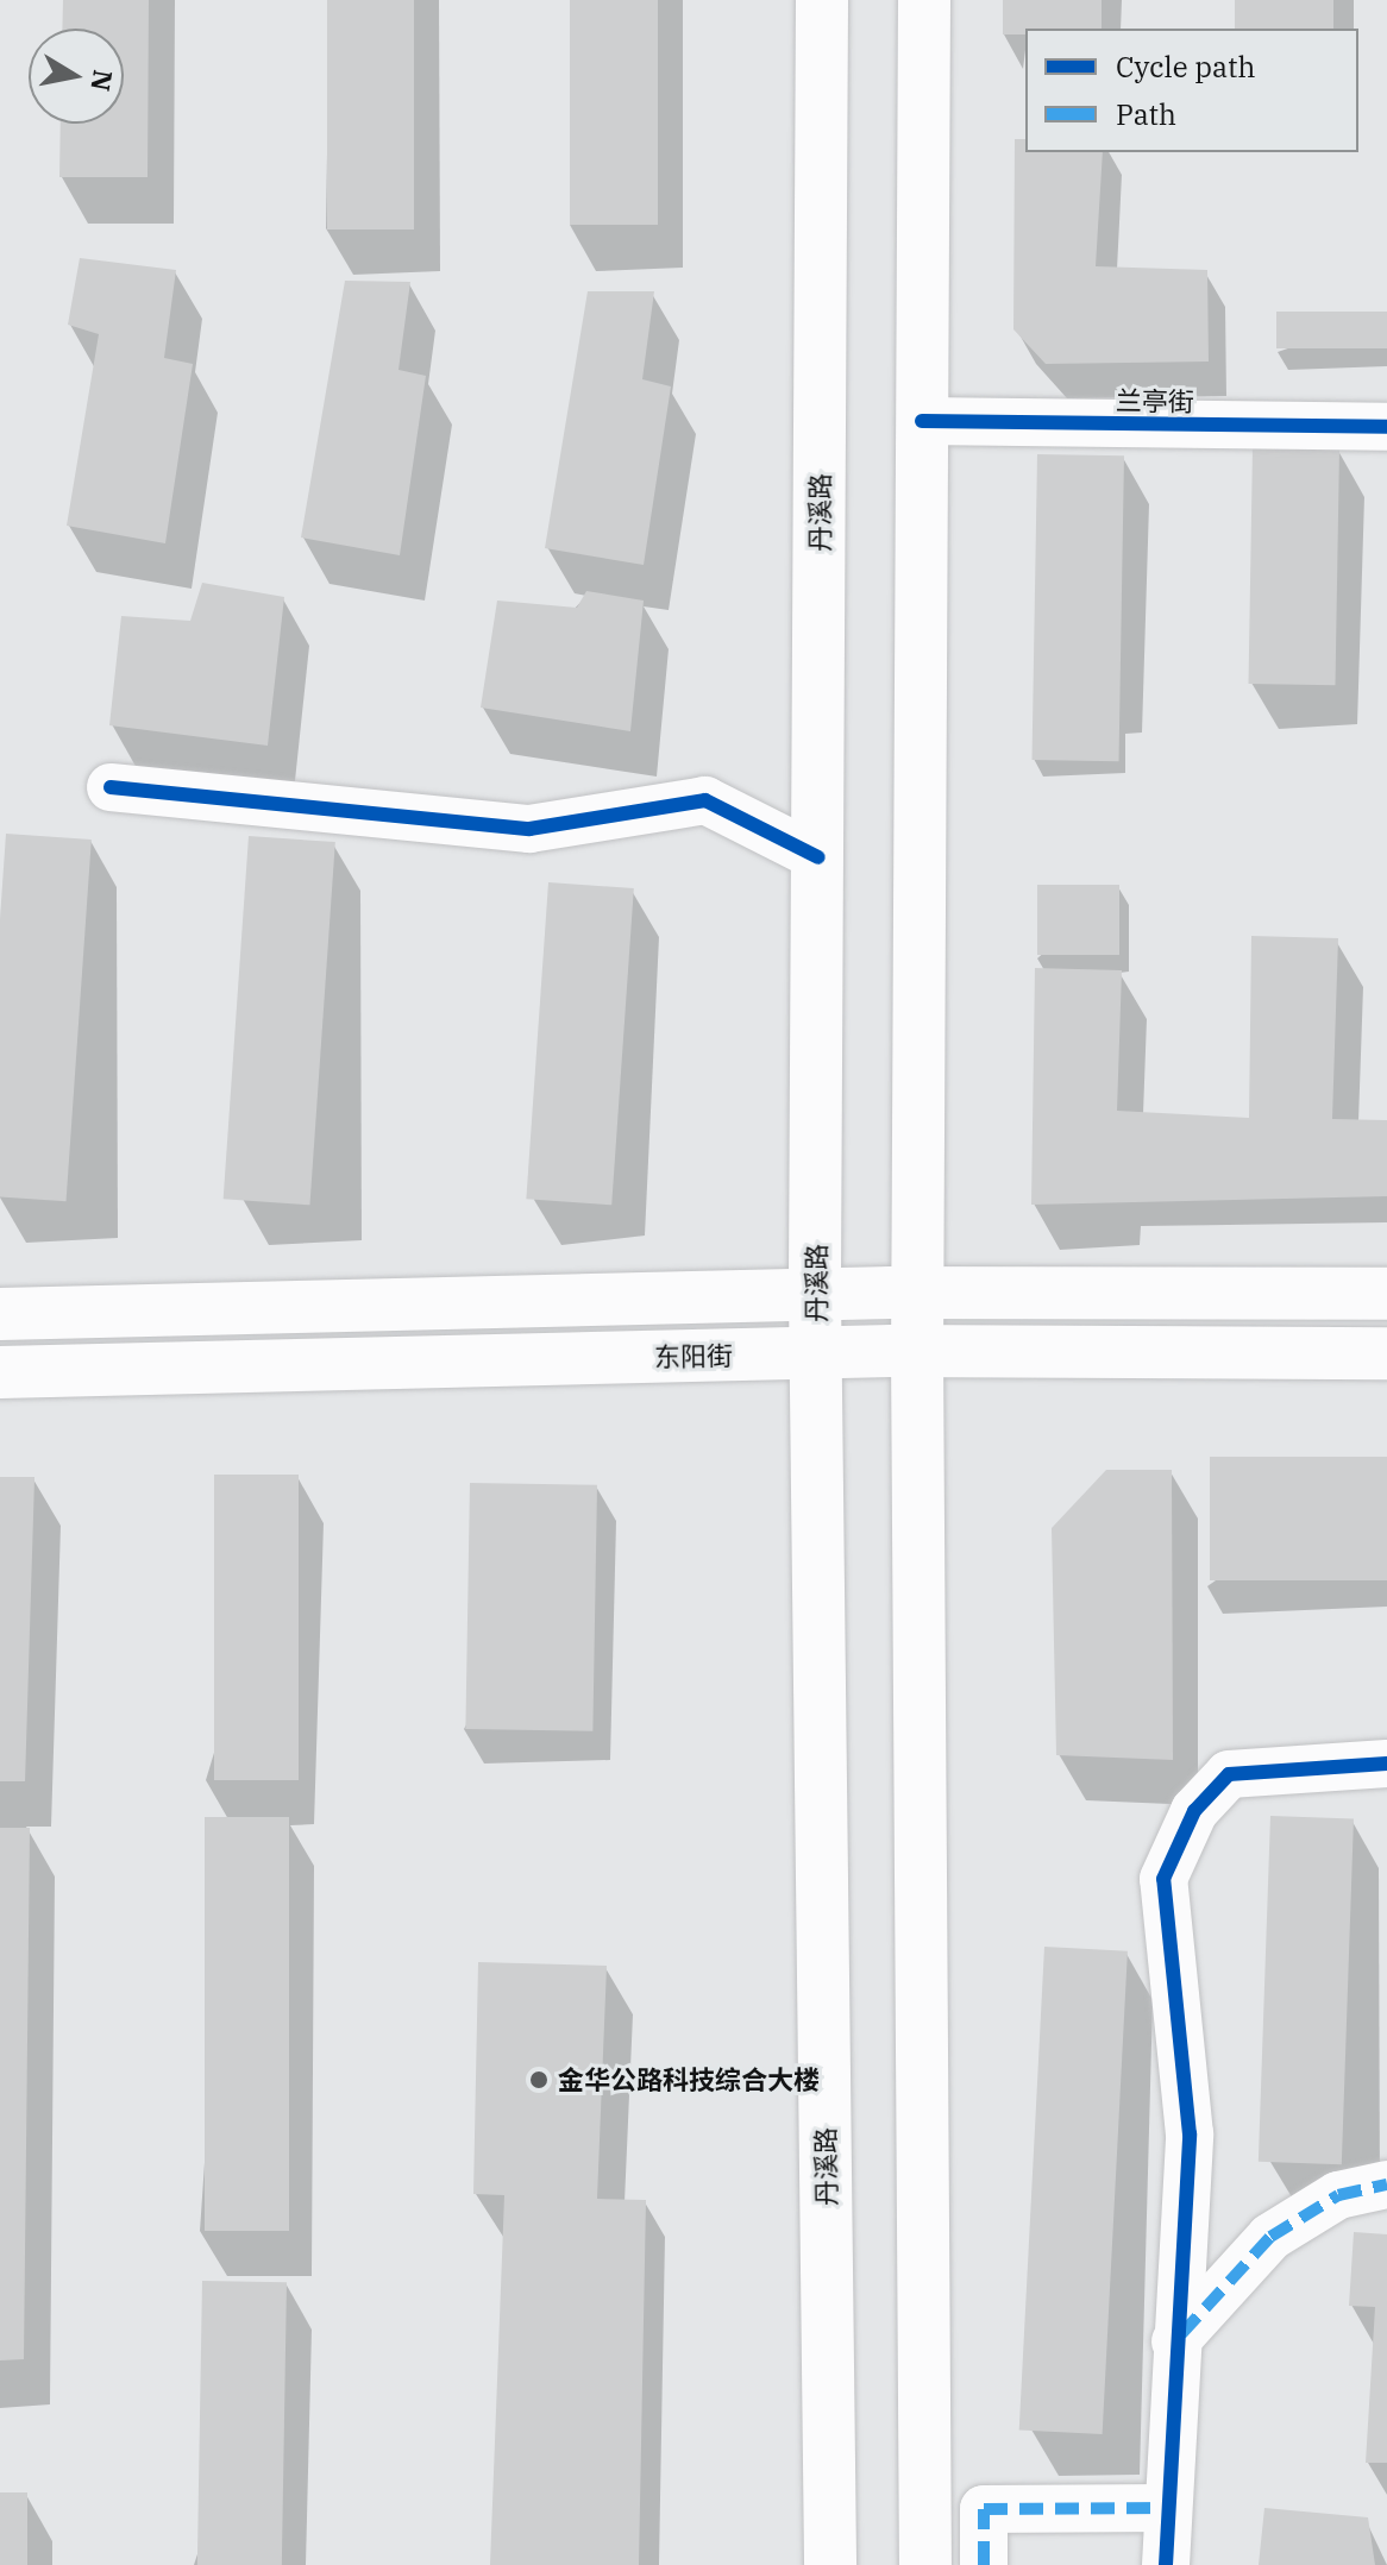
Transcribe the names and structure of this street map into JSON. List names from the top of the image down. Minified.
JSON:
{"streets":{"main road":["丹溪路","东阳街"],"street":["兰亭街"]},"crossings":[["丹溪路","东阳街"]],"places":["金华公路科技综合大楼"],"legend":["Cycle path","Path"],"north":"right"}
